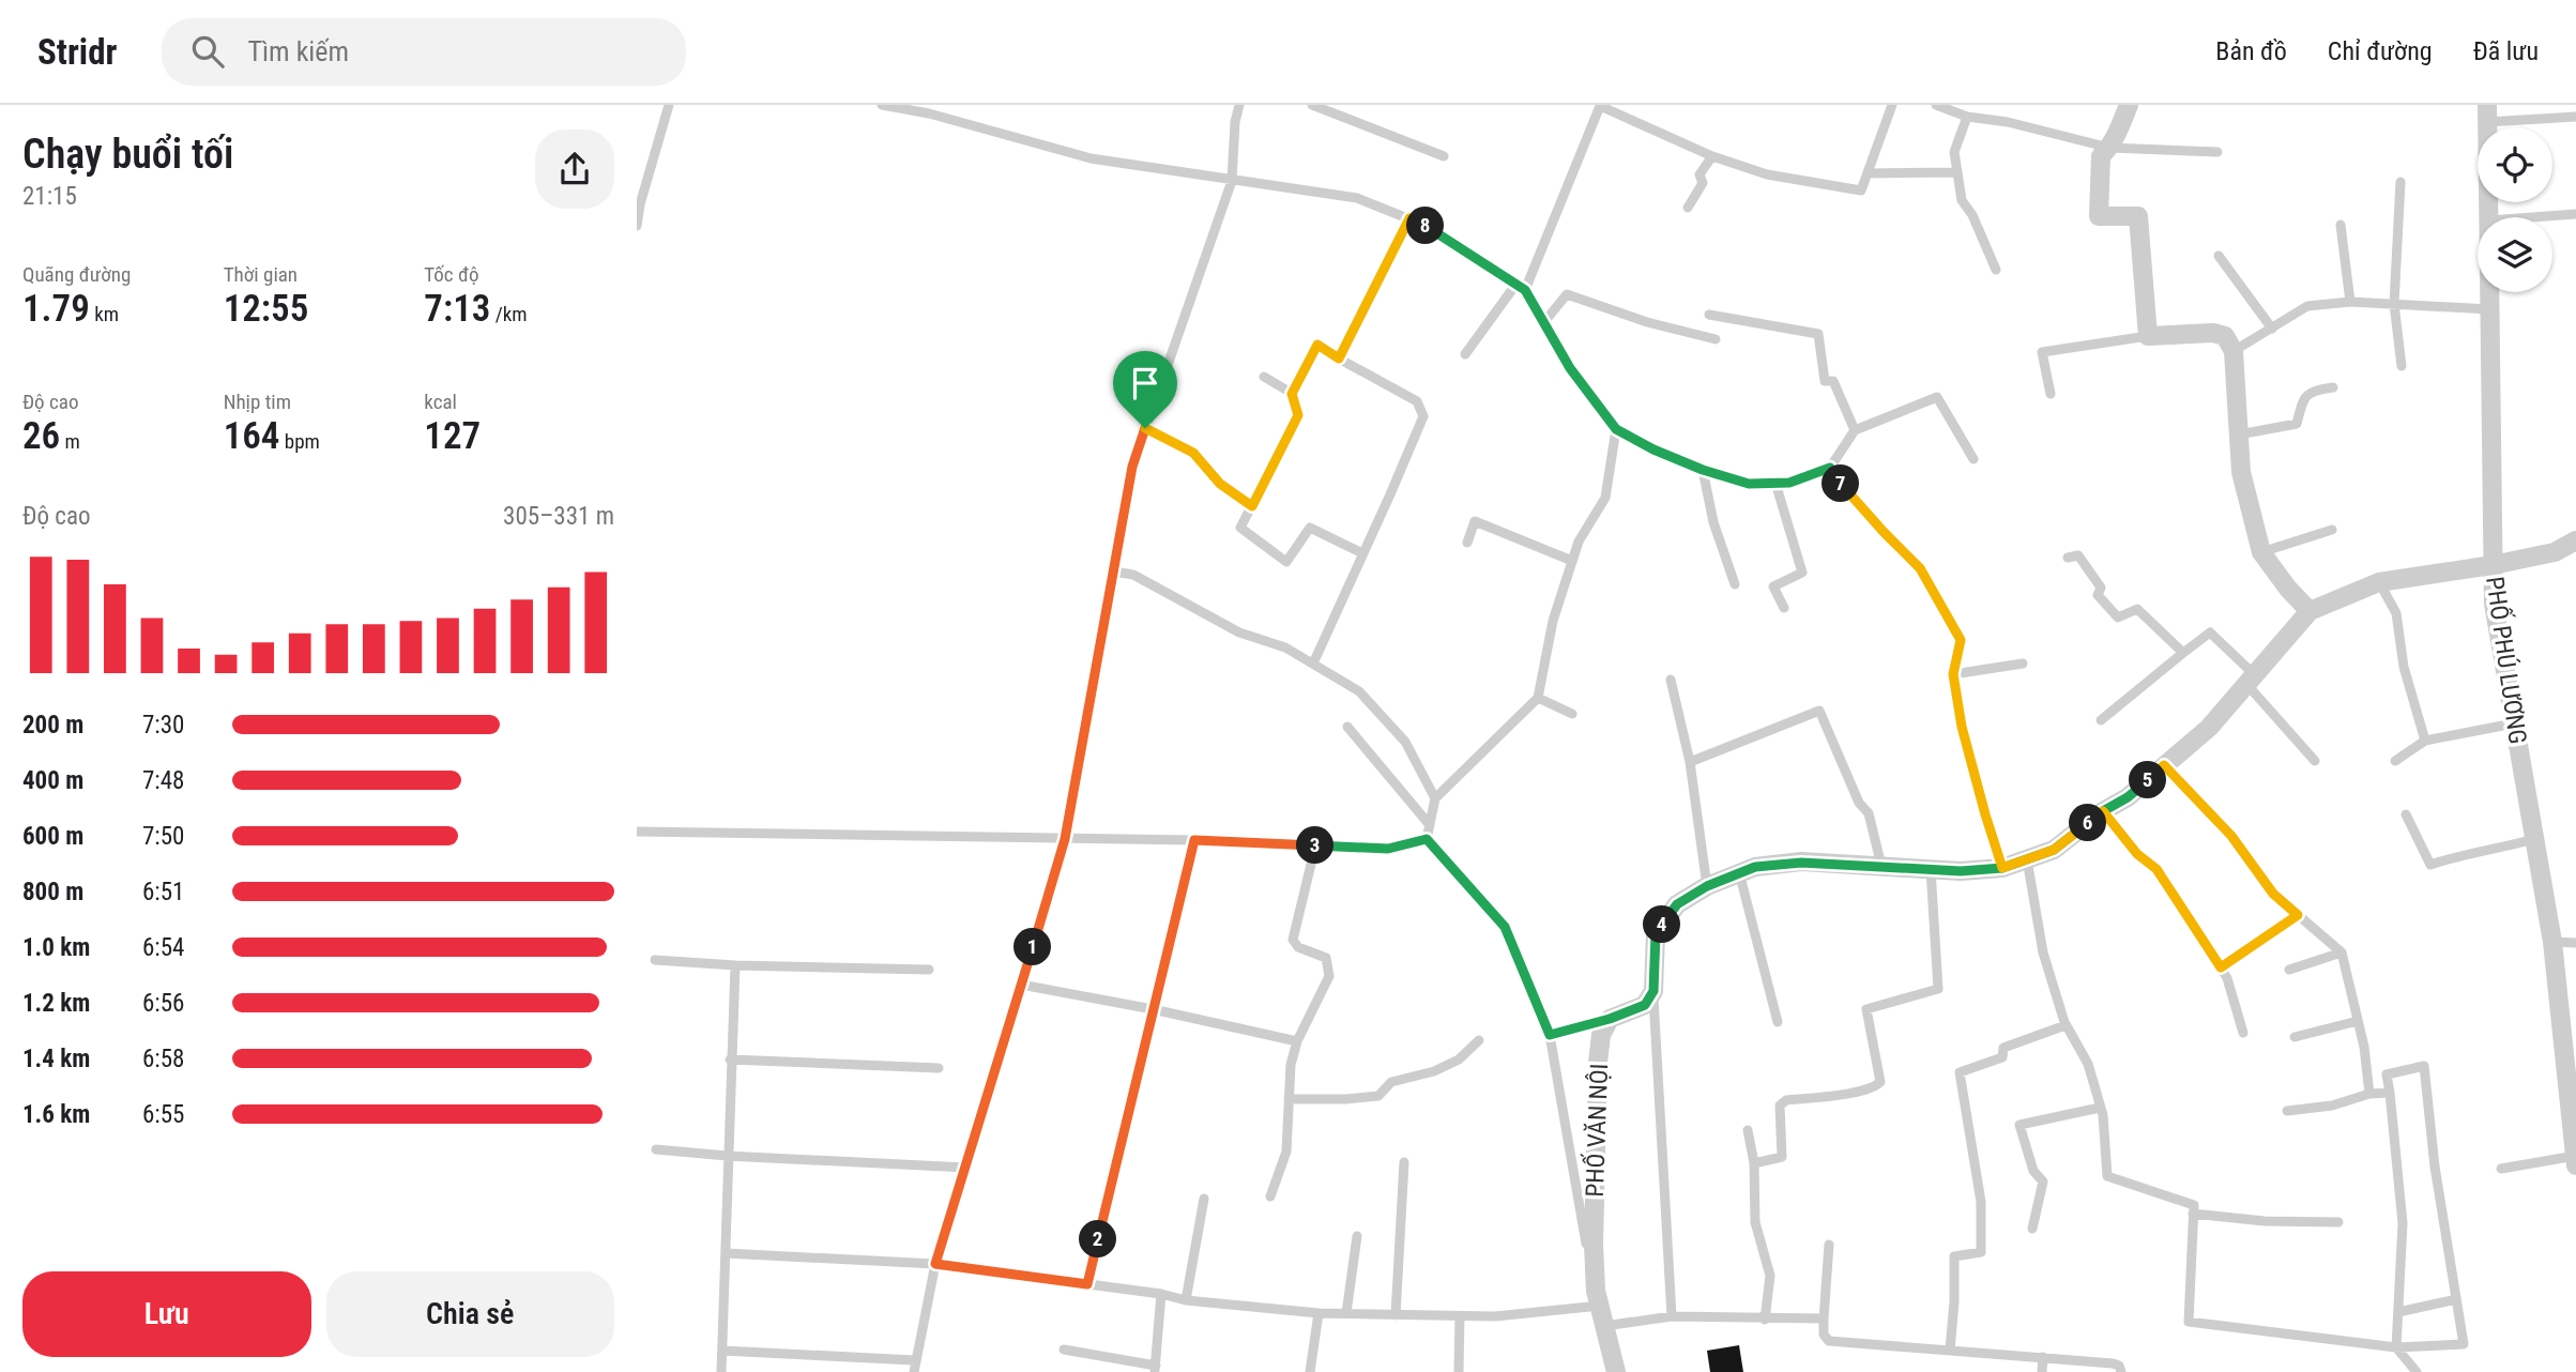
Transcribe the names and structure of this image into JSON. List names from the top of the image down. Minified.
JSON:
{"streets":{"street":["PHỐ PHÚ LƯƠNG","PHỐ VĂN NỘI"]},"page":{"header":"Stridr","search":"Tìm kiếm","nav":["Bản đồ","Chỉ đường","Đã lưu"],"heading":["Chạy buổi tối","21:15"],"pins":["8","7","5","6","3","4","1","2"],"stats":[["Quãng đường","1.79 km"],["Thời gian","12:55"],["Tốc độ","7:13 /km"],["Độ cao","26 m"],["Nhịp tim","164 bpm"],["kcal","127"]],"chart":["Độ cao","305–331 m"],"list":[{"name":"200 m","note":"7:30"},{"name":"400 m","note":"7:48"},{"name":"600 m","note":"7:50"},{"name":"800 m","note":"6:51"},{"name":"1.0 km","note":"6:54"},{"name":"1.2 km","note":"6:56"},{"name":"1.4 km","note":"6:58"},{"name":"1.6 km","note":"6:55"}],"buttons":["Lưu","Chia sẻ"]}}
